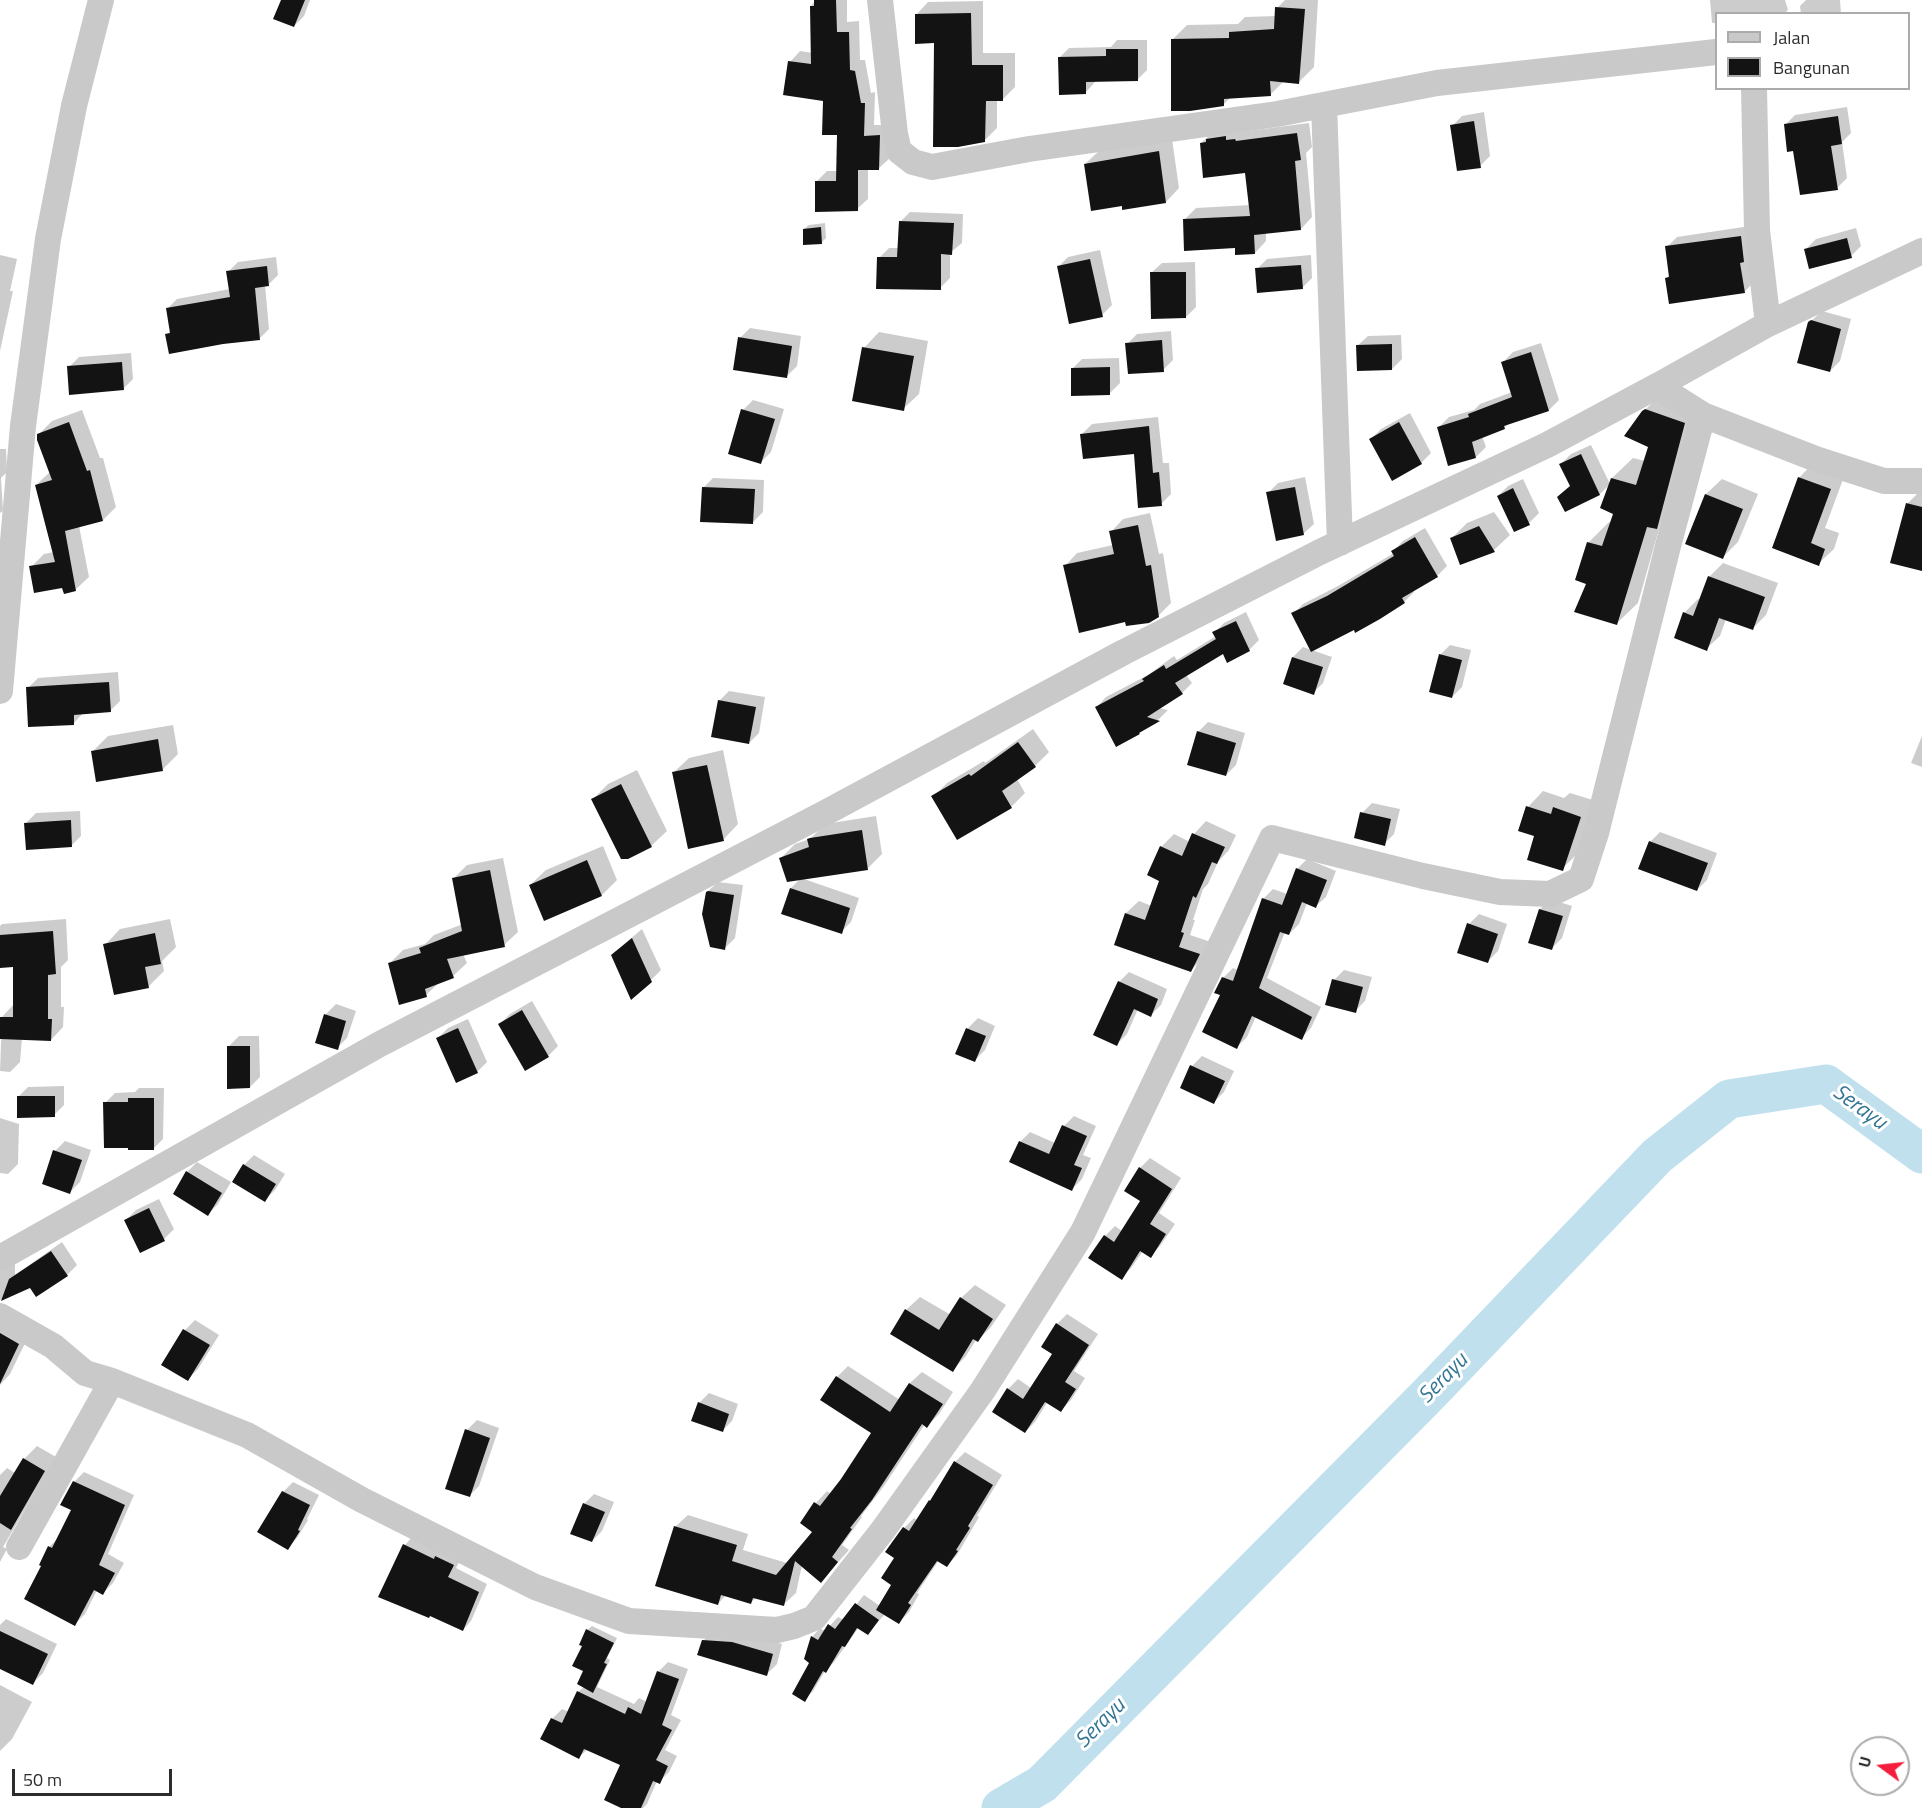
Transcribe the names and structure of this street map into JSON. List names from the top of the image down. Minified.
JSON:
{"water":["Serayu"],"legend":["Jalan","Bangunan"],"scale_bar":"50 m","north":"left"}
